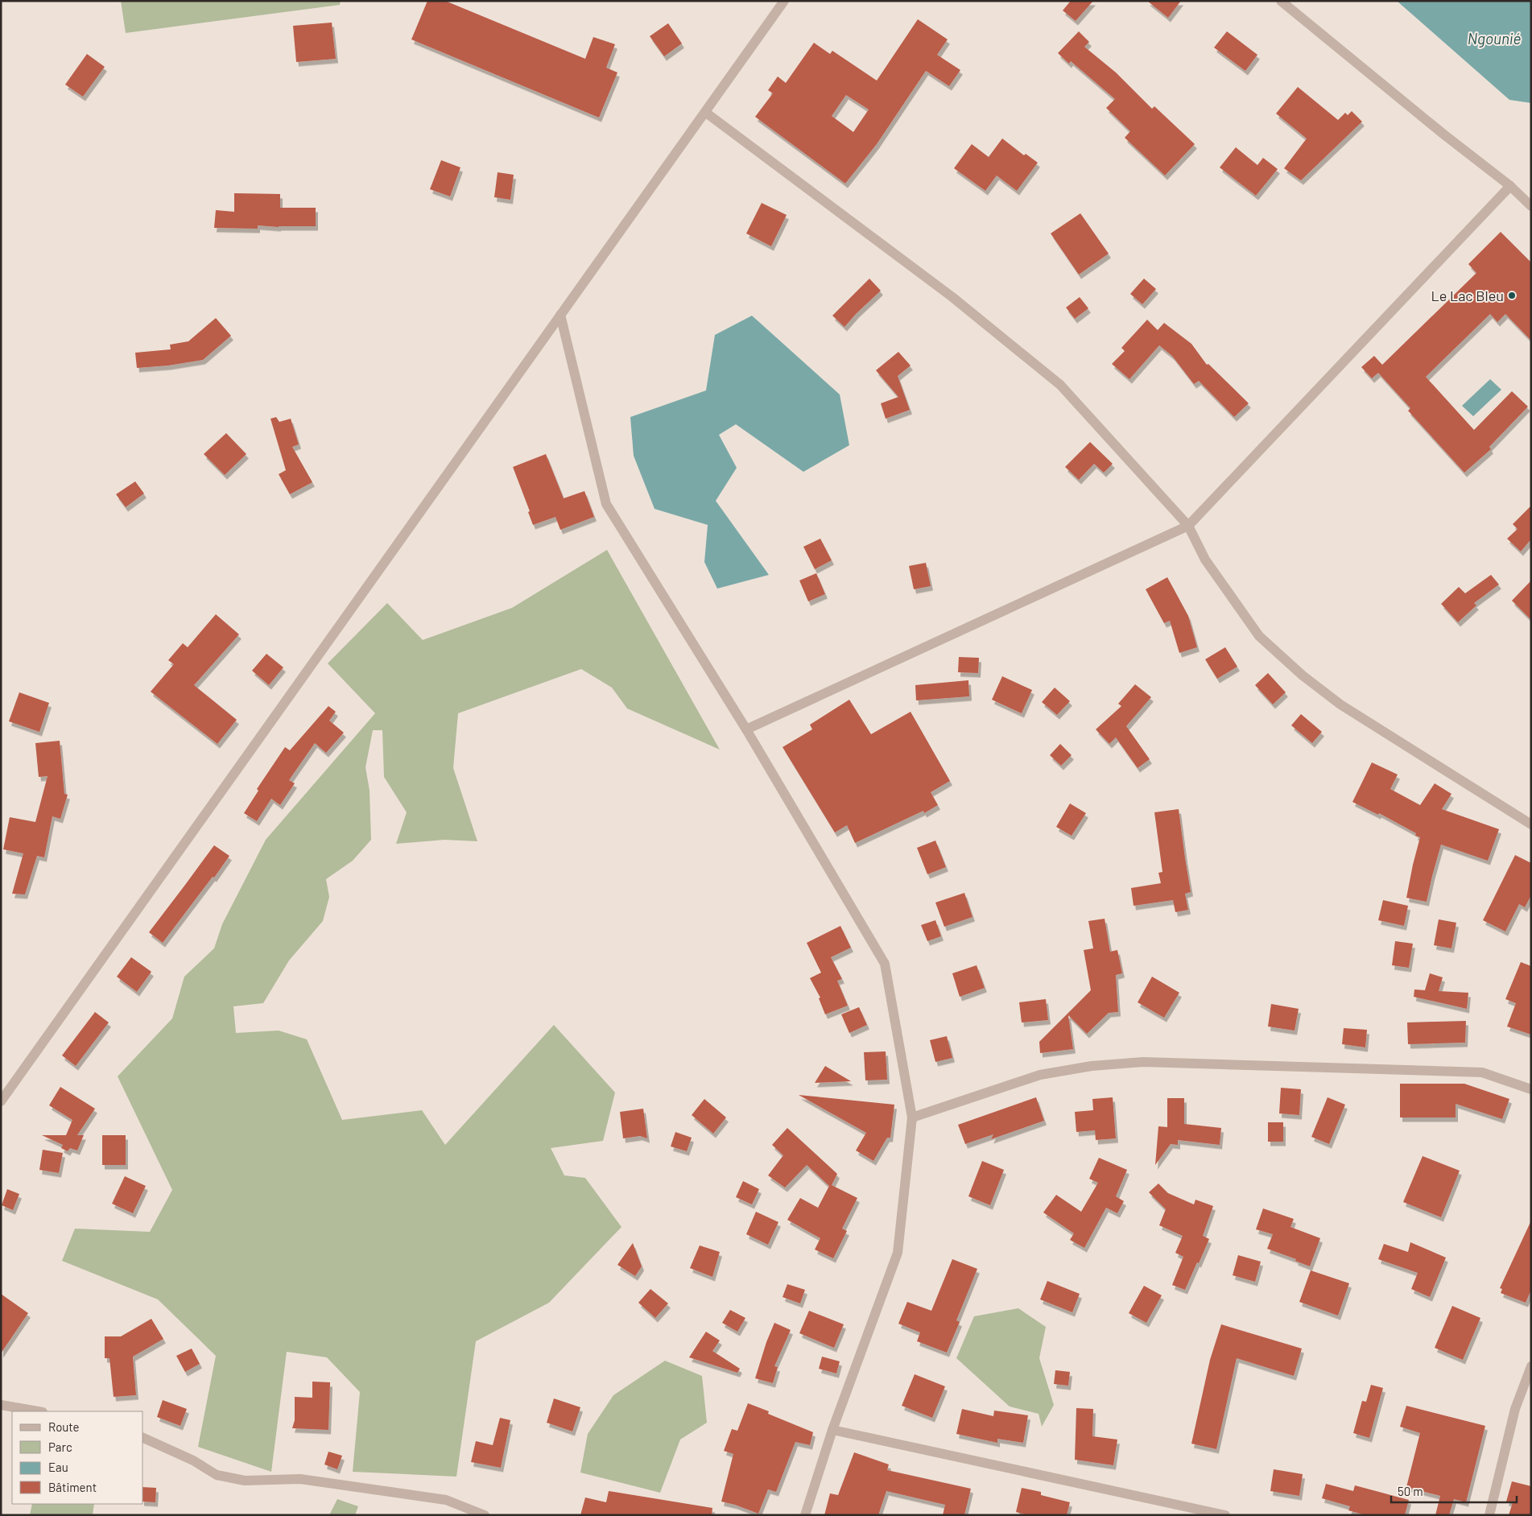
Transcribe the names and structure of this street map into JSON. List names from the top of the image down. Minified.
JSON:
{"water":["Ngounié"],"places":["Le Lac Bleu"],"legend":["Route","Parc","Eau","Bâtiment"],"scale_bar":"50 m"}
